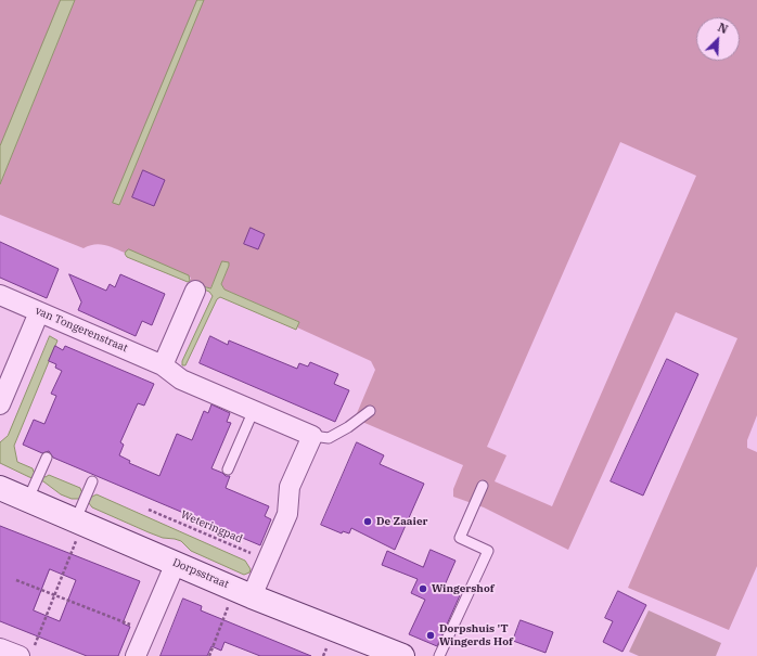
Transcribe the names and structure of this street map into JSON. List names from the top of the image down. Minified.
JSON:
{"streets":{"street":["van Tongerenstraat","Dorpsstraat"],"path":["Weteringpad"]},"places":["De Zaaier","Wingershof","Dorpshuis 'T Wingerds Hof"],"north":"top right"}
